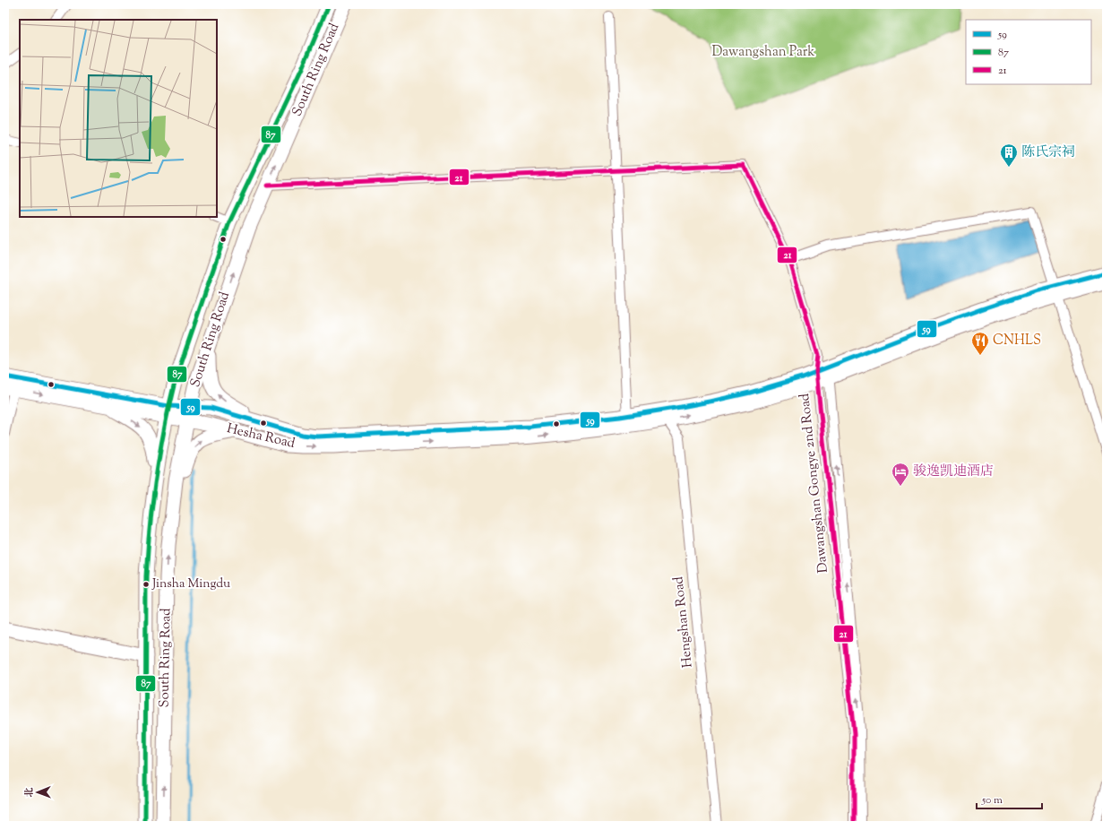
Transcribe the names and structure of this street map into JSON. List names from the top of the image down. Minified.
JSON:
{"streets":{"main road":["South Ring Road","Hesha Road"],"street":["Dawangshan Gongye 2nd Road","Hengshan Road"]},"crossings":[["South Ring Road","Hesha Road"],["Hesha Road","Dawangshan Gongye 2nd Road"],["Hesha Road","Hengshan Road"]],"parks":["Dawangshan Park"],"places":{"building":["陈氏宗祠"],"restaurant":["CNHLS"],"hotel":["骏逸凯迪酒店"],"other":["Jinsha Mingdu"]},"lines":["transit line 87","transit line 21","transit line 59"],"legend":["59","87","21"],"scale_bar":"50 m","north":"left"}
